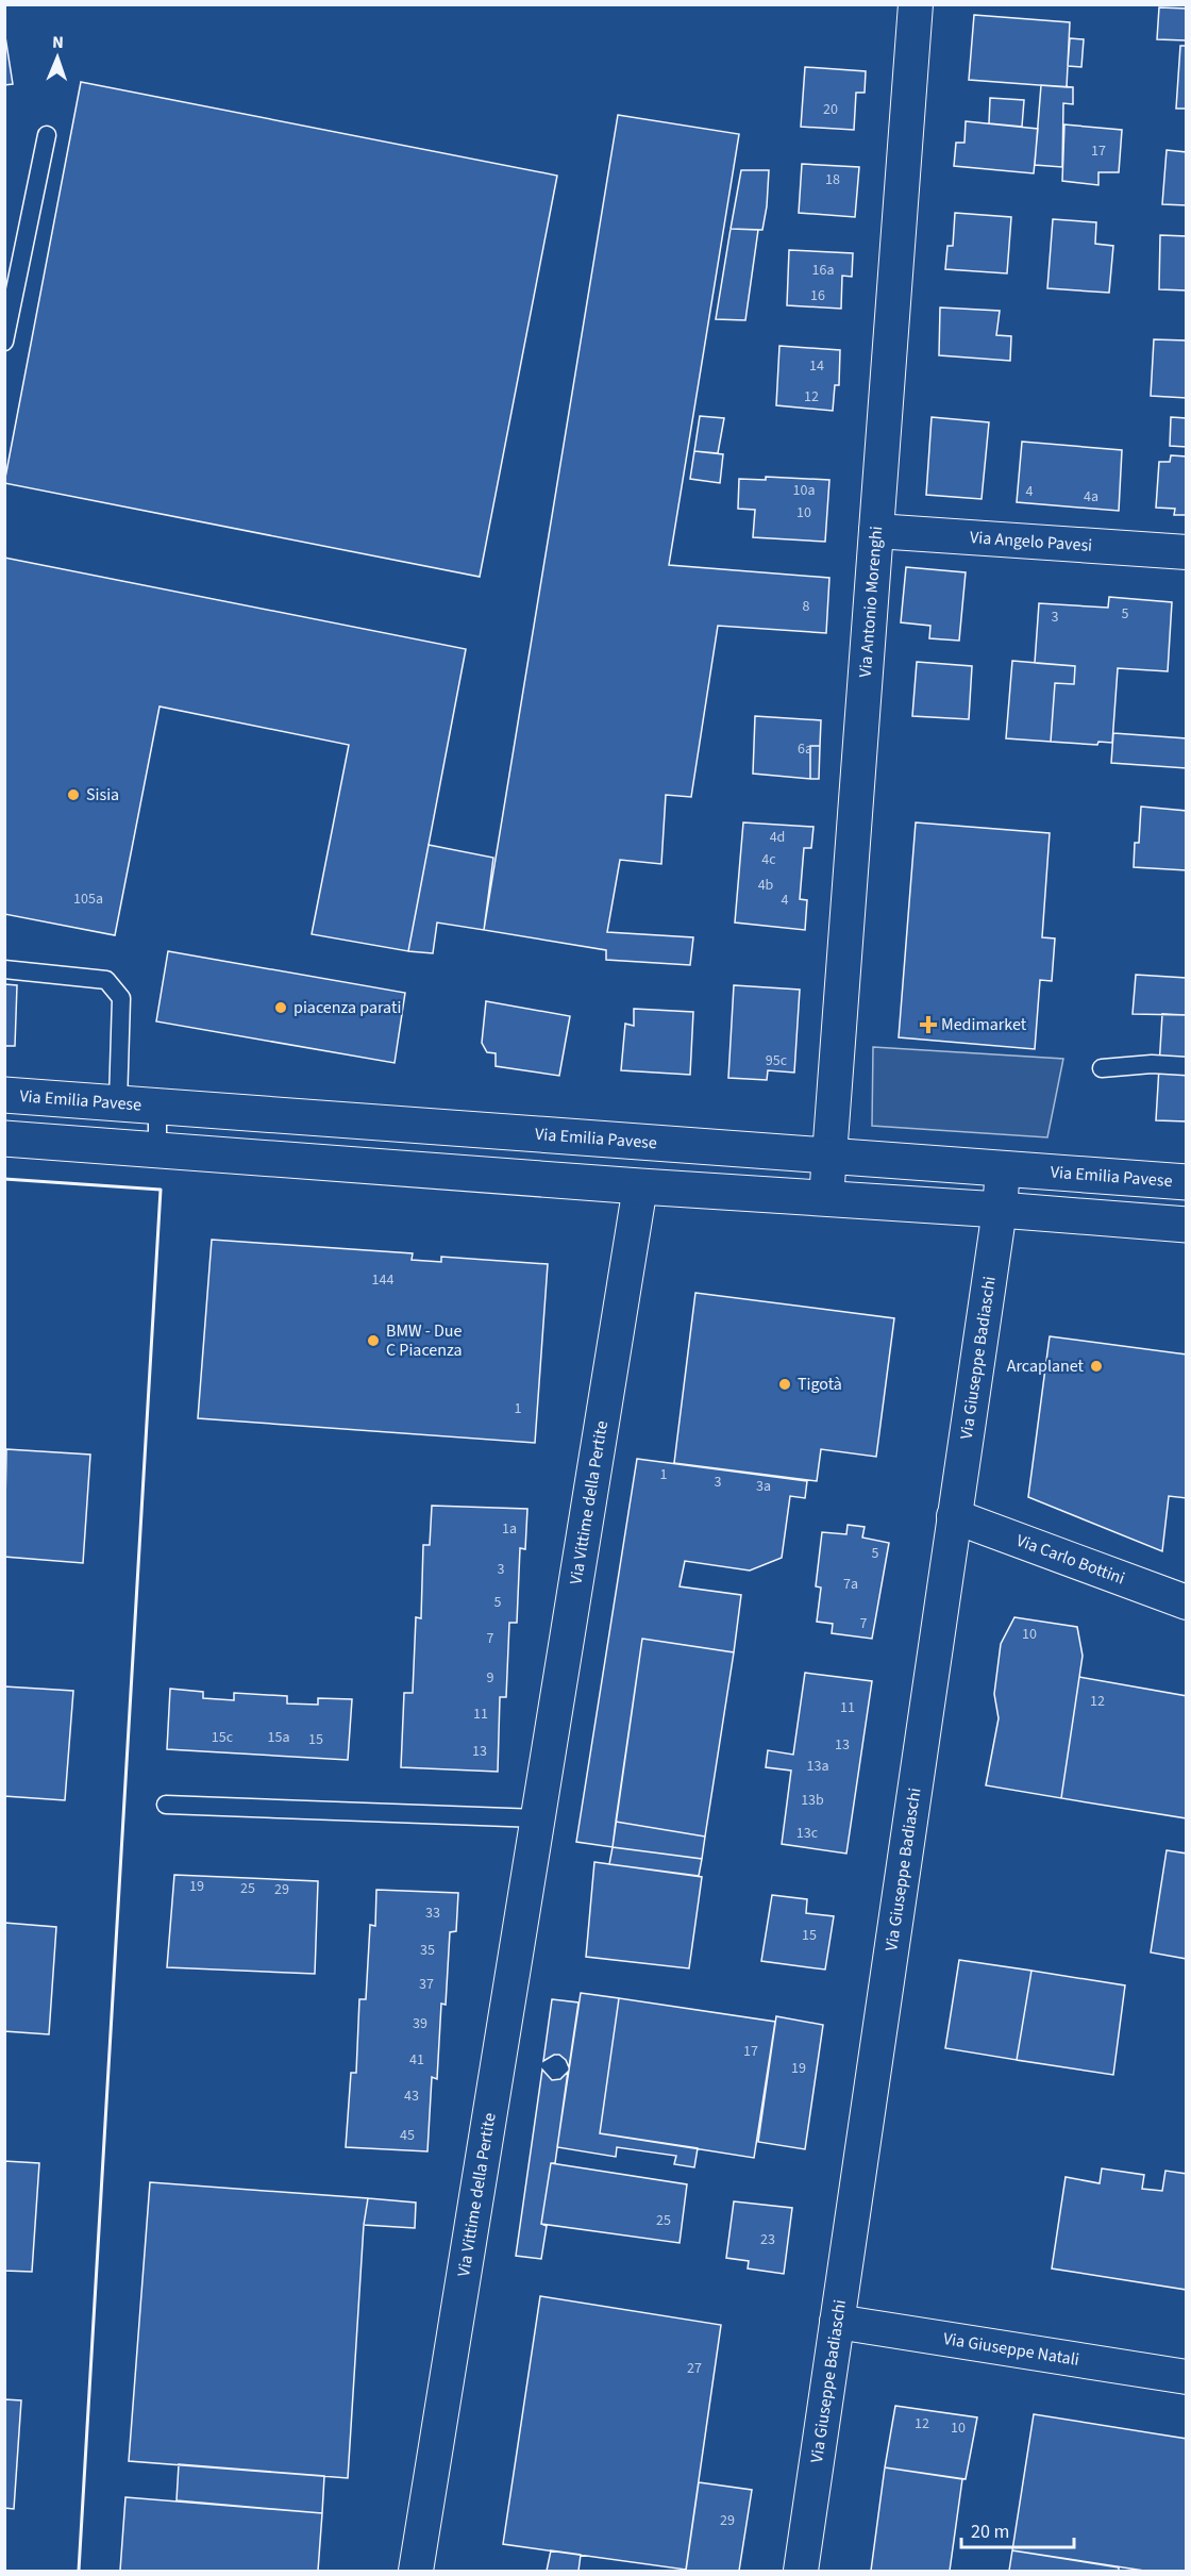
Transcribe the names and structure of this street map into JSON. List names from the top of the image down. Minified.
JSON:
{"streets":{"main road":["Via Emilia Pavese"],"street":["Via Angelo Pavesi","Via Antonio Morenghi","Via Giuseppe Badiaschi","Via Vittime della Pertite","Via Carlo Bottini","Via Giuseppe Natali"]},"crossings":[["Via Angelo Pavesi","Via Antonio Morenghi"],["Via Antonio Morenghi","Via Emilia Pavese"],["Via Emilia Pavese","Via Giuseppe Badiaschi"],["Via Giuseppe Badiaschi","Via Carlo Bottini"],["Via Giuseppe Badiaschi","Via Giuseppe Natali"]],"places":{"other":["Sisia","piacenza parati","BMW - Due C Piacenza","Arcaplanet","Tigotà"],"health":["Medimarket"]},"house_numbers":["20","17","18","16a","16","14","12","10a","4","4a","10","8","5","3","6a","4d","4c","4b","105a","4","95c","144","1","1","3","3a","1a","5","3","7a","5","7","10","7","9","12","11","11","15c","15a","15","13","13","13a","13b","13c","19","25","29","33","15","35","37","39","17","41","19","43","45","25","23","27","12","10","29"],"scale_bar":"20 m","north":"top"}
